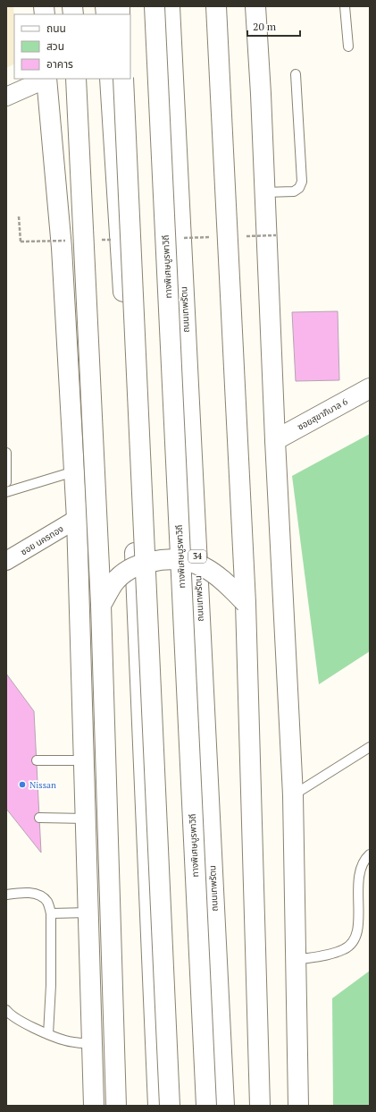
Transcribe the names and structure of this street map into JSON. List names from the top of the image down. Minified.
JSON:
{"streets":{"main road":["ทางพิเศษบูรพาวิถี","ถนนเทพรัตน","ซอยสุขาภิบาล 6","34"],"street":["ซอย นครทอง"]},"places":["Nissan"],"legend":["ถนน","สวน","อาคาร"],"scale_bar":"20 m"}
